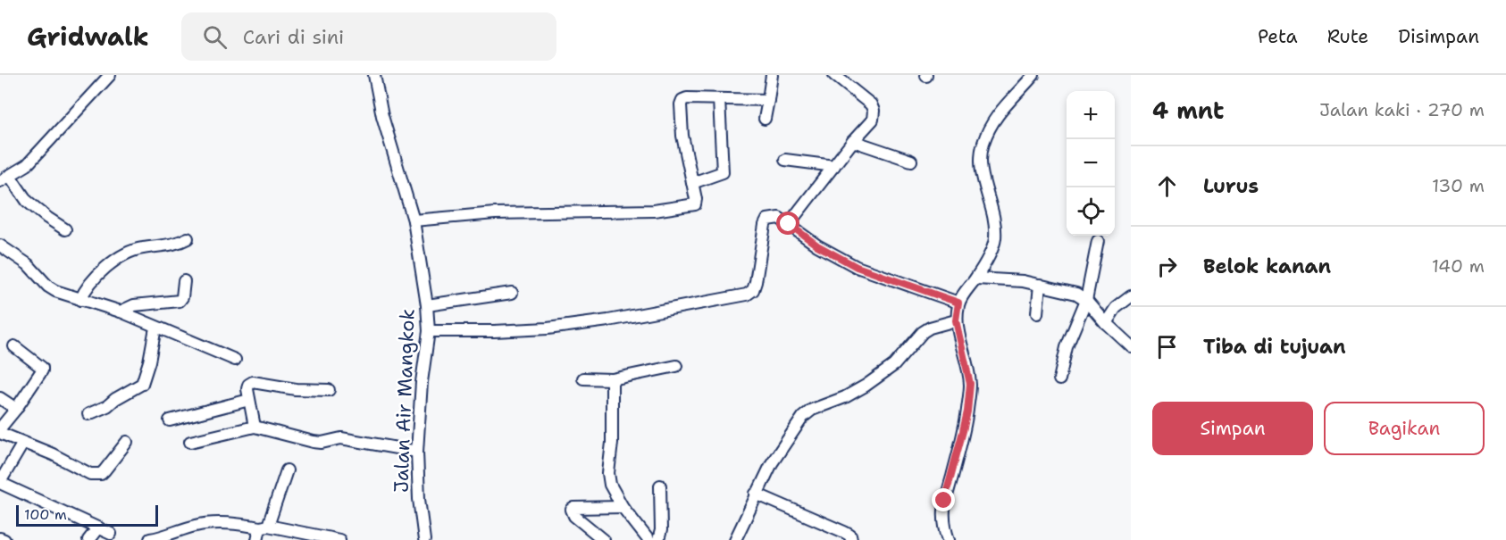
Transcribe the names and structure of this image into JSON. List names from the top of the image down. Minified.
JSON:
{"streets":{"street":["Jalan Air Mangkok"]},"scale_bar":"100 m","page":{"header":"Gridwalk","search":"Cari di sini","nav":["Peta","Rute","Disimpan"],"heading":["4 mnt","Jalan kaki · 270 m"],"map_buttons":["+","−"],"list":[["Lurus","130 m"],["Belok kanan","140 m"],"Tiba di tujuan"],"buttons":["Simpan","Bagikan"],"scale":"100 m"}}
